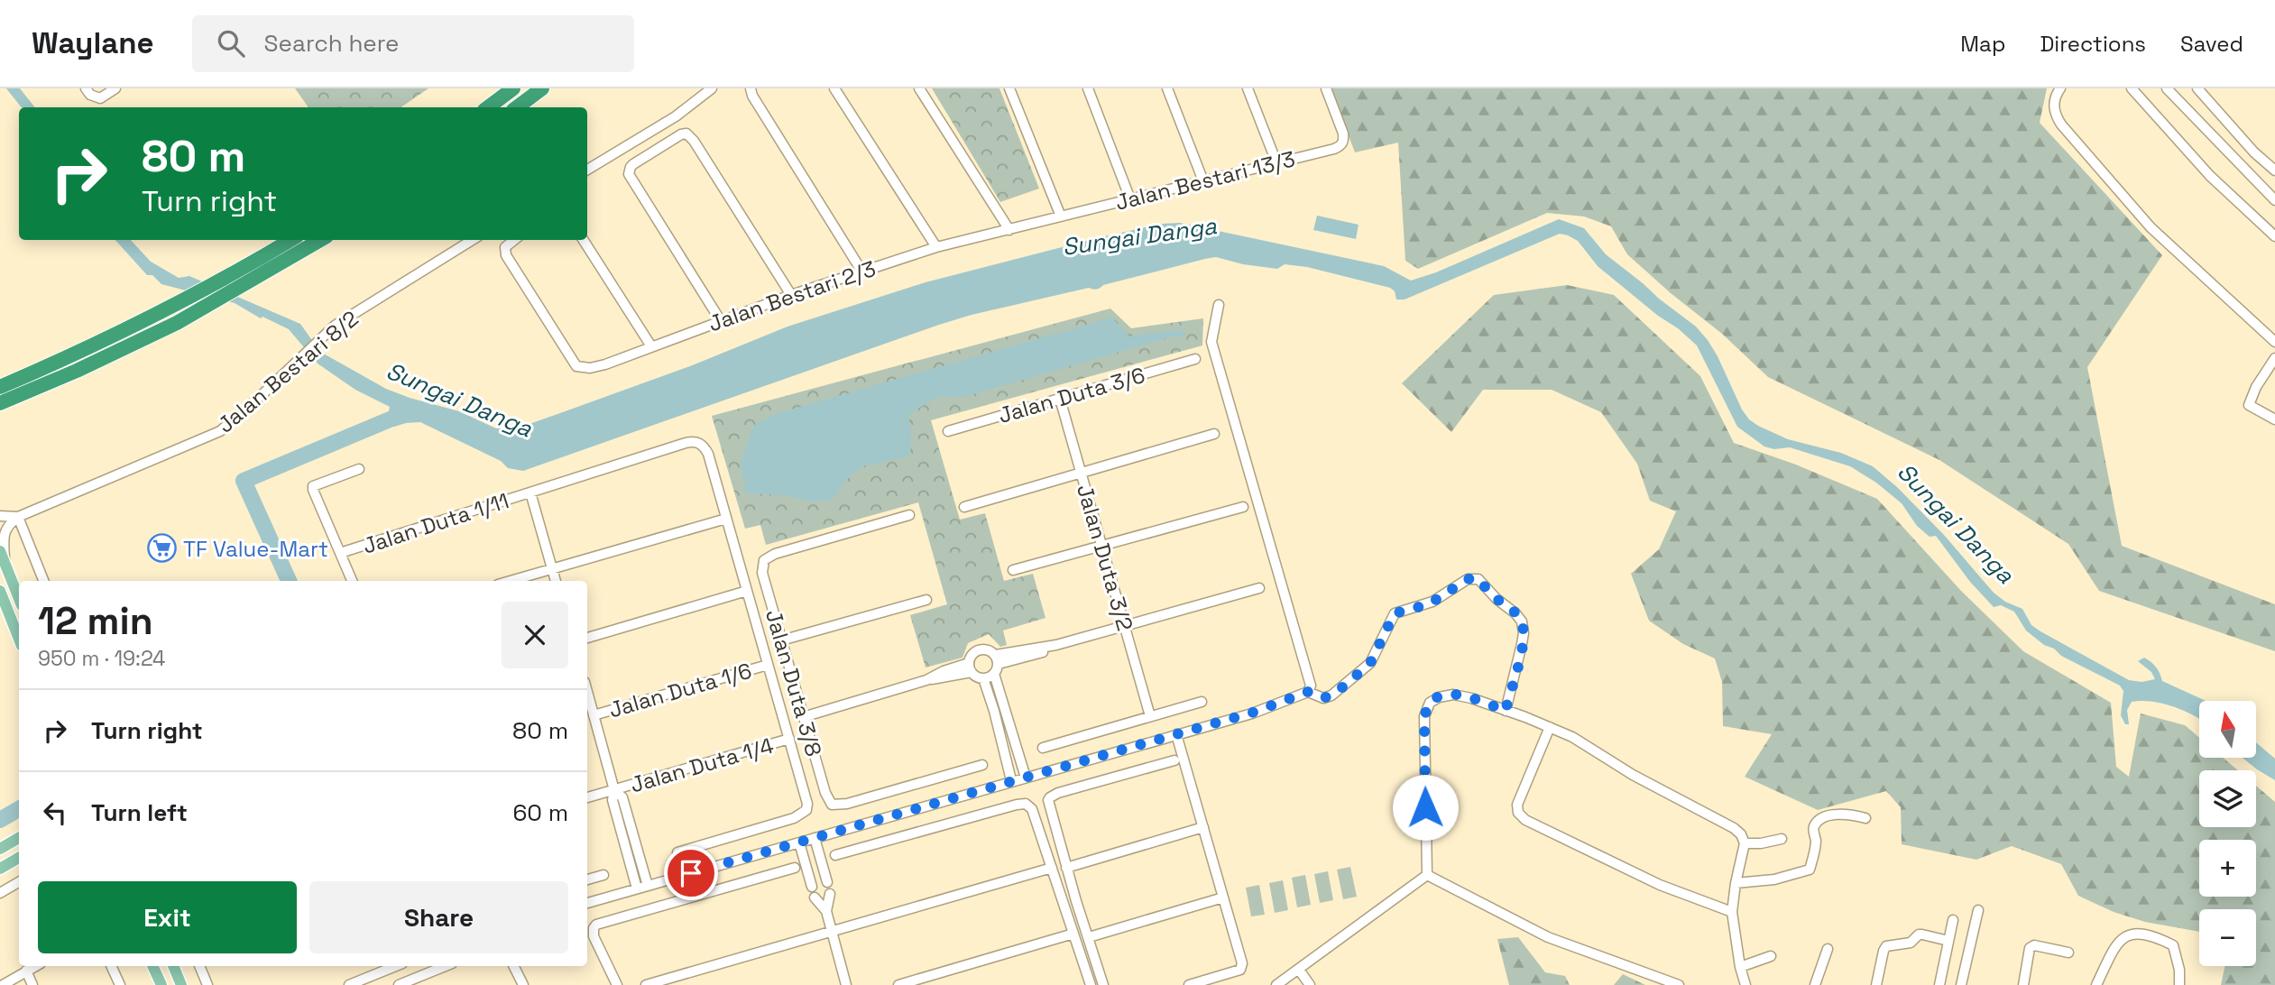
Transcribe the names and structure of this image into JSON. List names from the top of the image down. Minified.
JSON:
{"streets":{"street":["Jalan Bestari 13/3","Jalan Bestari 2/3","Jalan Bestari 8/2","Jalan Duta 3/6","Jalan Duta 1/11","Jalan Duta 3/2","Jalan Duta 3/8","Jalan Duta 1/6","Jalan Duta 1/4"]},"crossings":[["Jalan Bestari 13/3","Jalan Bestari 2/3"],["Jalan Duta 3/6","Jalan Duta 3/2"]],"water":["Sungai Danga"],"places":{"supermarket":["TF Value-Mart"]},"north":"top","page":{"header":"Waylane","search":"Search here","nav":["Map","Directions","Saved"],"turn":["80 m","Turn right"],"heading":["12 min","950 m · 19:24"],"list":[{"name":"Turn right","value":"80 m"},{"name":"Turn left","value":"60 m"}],"map_buttons":["+","−"],"buttons":["Exit","Share"]}}
